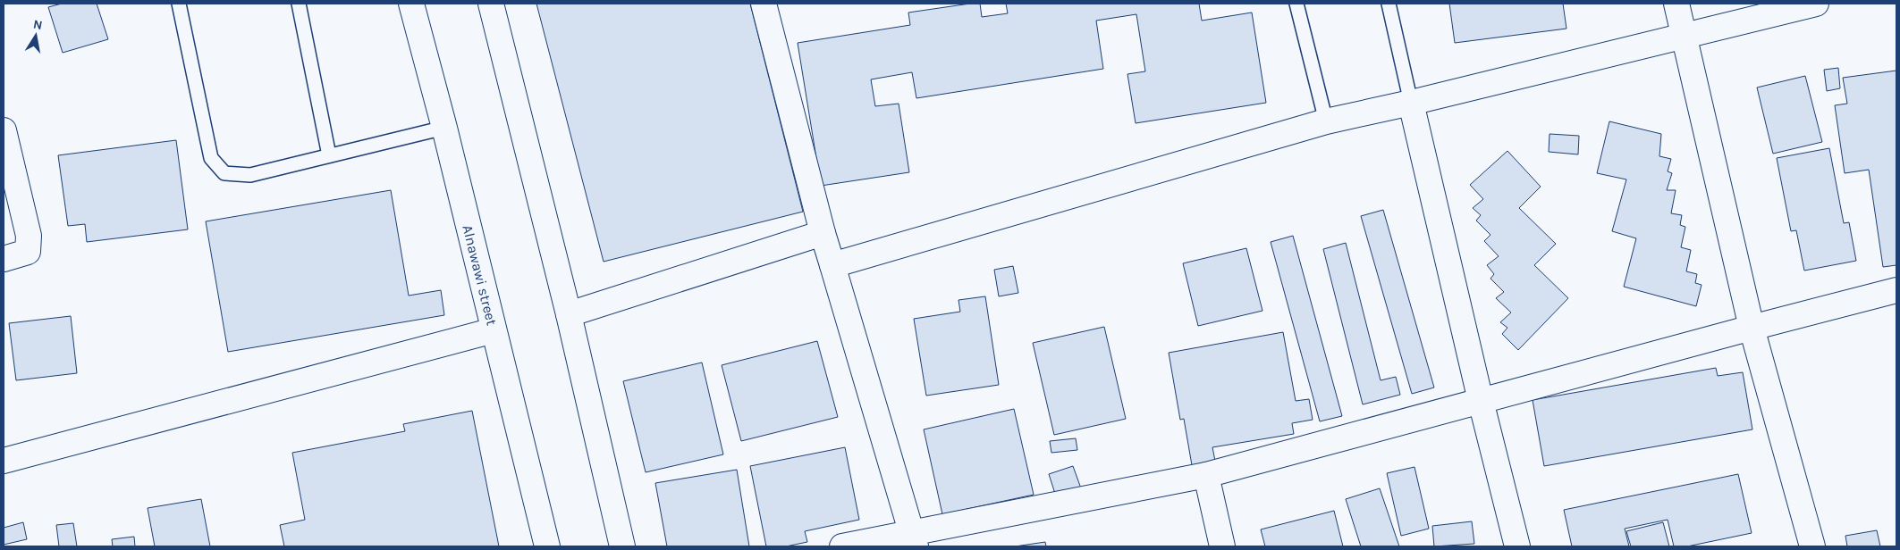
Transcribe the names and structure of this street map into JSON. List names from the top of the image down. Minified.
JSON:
{"streets":{"street":["Alnawawi street"]},"north":"top"}
